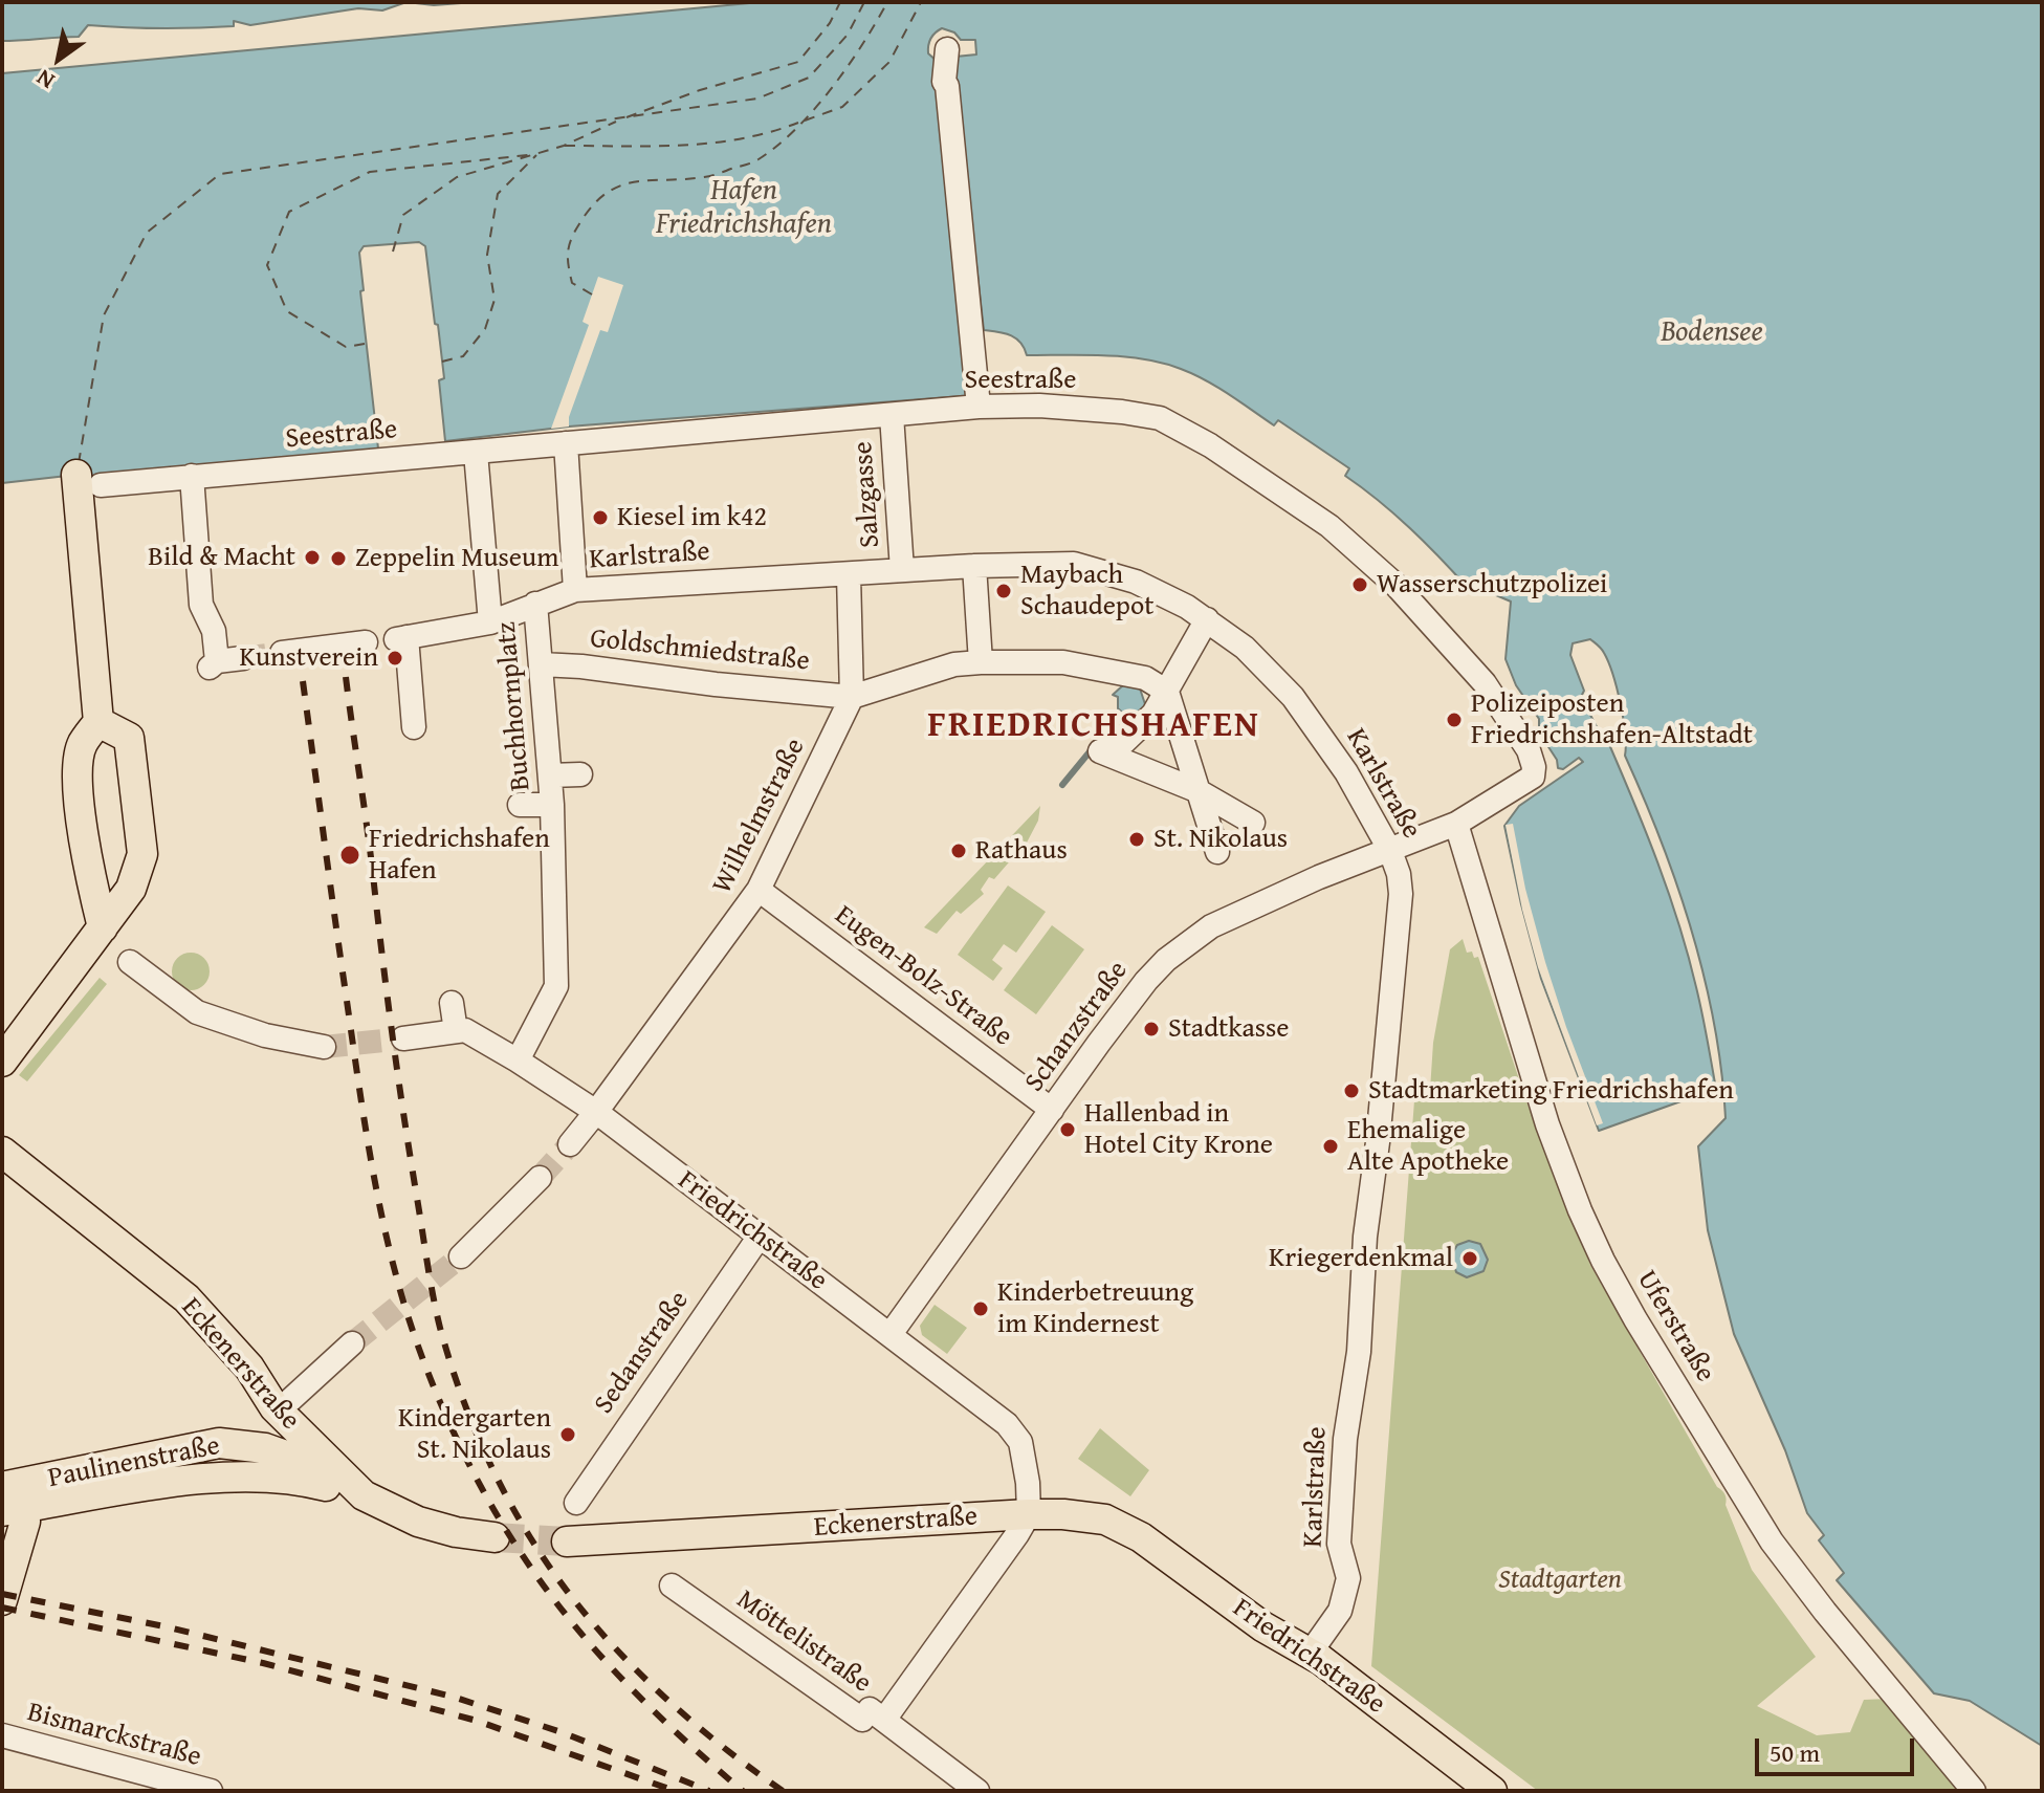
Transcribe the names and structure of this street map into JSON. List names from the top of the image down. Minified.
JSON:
{"streets":{"main road":["Friedrichstraße","Eckenerstraße","Paulinenstraße"],"street":["Seestraße","Salzgasse","Karlstraße","Goldschmiedstraße","Buchhornplatz","Wilhelmstraße","Eugen-Bolz-Straße","Schanzstraße","Uferstraße","Sedanstraße","Möttelistraße","Bismarckstraße"]},"crossings":[["Seestraße","Salzgasse"],["Seestraße","Karlstraße"],["Seestraße","Buchhornplatz"],["Seestraße","Schanzstraße"],["Seestraße","Uferstraße"],["Salzgasse","Karlstraße"],["Karlstraße","Buchhornplatz"],["Karlstraße","Schanzstraße"],["Karlstraße","Friedrichstraße"],["Goldschmiedstraße","Buchhornplatz"],["Goldschmiedstraße","Wilhelmstraße"],["Buchhornplatz","Friedrichstraße"],["Wilhelmstraße","Eugen-Bolz-Straße"],["Wilhelmstraße","Friedrichstraße"],["Eugen-Bolz-Straße","Schanzstraße"],["Schanzstraße","Friedrichstraße"],["Friedrichstraße","Sedanstraße"],["Friedrichstraße","Eckenerstraße"],["Eckenerstraße","Paulinenstraße"]],"districts":["FRIEDRICHSHAFEN"],"water":["Hafen Friedrichshafen","Bodensee"],"parks":["Stadtgarten"],"places":["Kiesel im k42","Bild & Macht","Zeppelin Museum","Wasserschutzpolizei","Maybach Schaudepot","Kunstverein","Polizeiposten Friedrichshafen-Altstadt","St. Nikolaus","Rathaus","Friedrichshafen Hafen","Stadtkasse","Stadtmarketing Friedrichshafen","Hallenbad in Hotel City Krone","Ehemalige Alte Apotheke","Kriegerdenkmal","Kinderbetreuung im Kindernest","Kindergarten St. Nikolaus"],"scale_bar":"50 m","north":"bottom left"}
